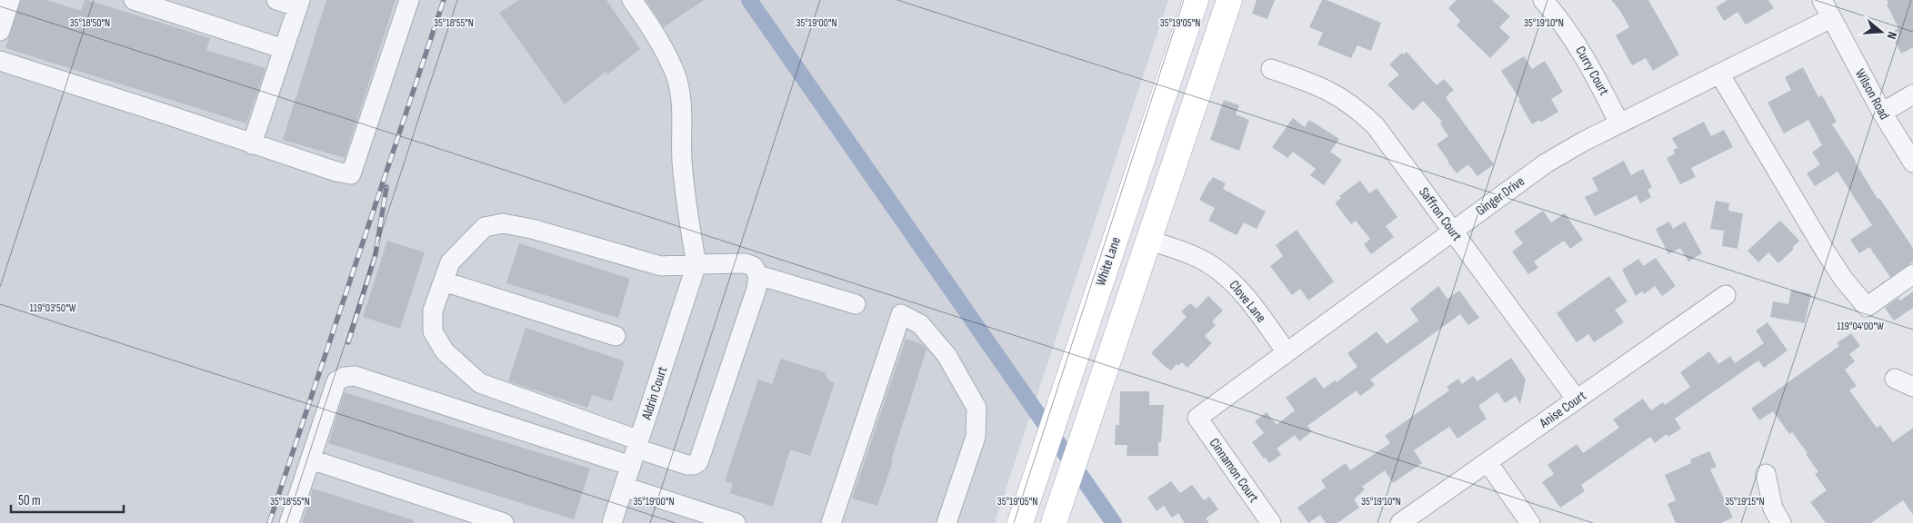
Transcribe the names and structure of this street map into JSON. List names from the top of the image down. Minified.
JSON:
{"streets":{"main road":["White Lane"],"street":["Curry Court","Wilson Road","Ginger Drive","Saffron Court","Clove Lane","Aldrin Court","Anise Court","Cinnamon Court"]},"crossings":[["Curry Court","Ginger Drive"],["Wilson Road","Ginger Drive"],["Ginger Drive","Saffron Court"],["Ginger Drive","Clove Lane"],["Ginger Drive","Cinnamon Court"],["Saffron Court","Anise Court"]],"scale_bar":"50 m","north":"right","coordinates":["35°18'50\"N","35°18'55\"N","35°19'00\"N","35°19'05\"N","35°19'10\"N","119°03'50\"W","119°04'00\"W","35°19'15\"N"]}
